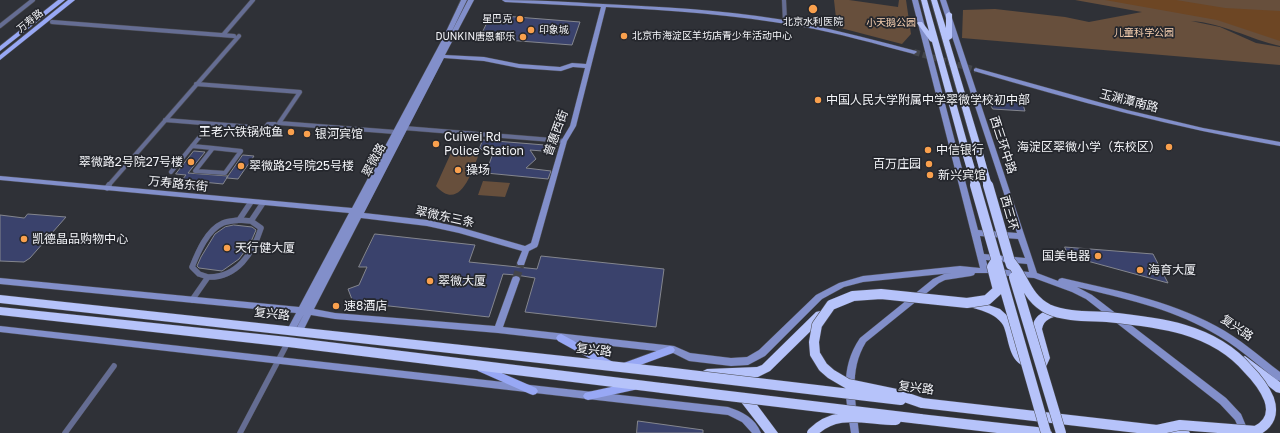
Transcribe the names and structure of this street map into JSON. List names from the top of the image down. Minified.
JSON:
{"streets":{"highway":["西三环","复兴路"],"main road":["万寿路"],"street":["玉渊潭南路","普惠西街","西三环中路","翠微路","万寿路东街","翠微东三条"]},"crossings":[["普惠西街","翠微东三条"],["西三环中路","复兴路"],["翠微路","万寿路东街"],["翠微路","翠微东三条"],["翠微路","复兴路"],["万寿路东街","翠微东三条"]],"parks":["小天鹅公园","儿童科学公园"],"places":["北京水利医院","星巴克","印象城","北京市海淀区羊坊店青少年活动中心","DUNKIN唐恩都乐","中国人民大学附属中学翠微学校初中部","王老六铁锅炖鱼","银河宾馆","Cuiwei Rd Police Station","海淀区翠微小学（东校区）","中信银行","翠微路2号院27号楼","百万庄园","翠微路2号院25号楼","操场","新兴宾馆","凯德晶品购物中心","天行健大厦","国美电器","海育大厦","翠微大厦","速8酒店"]}
